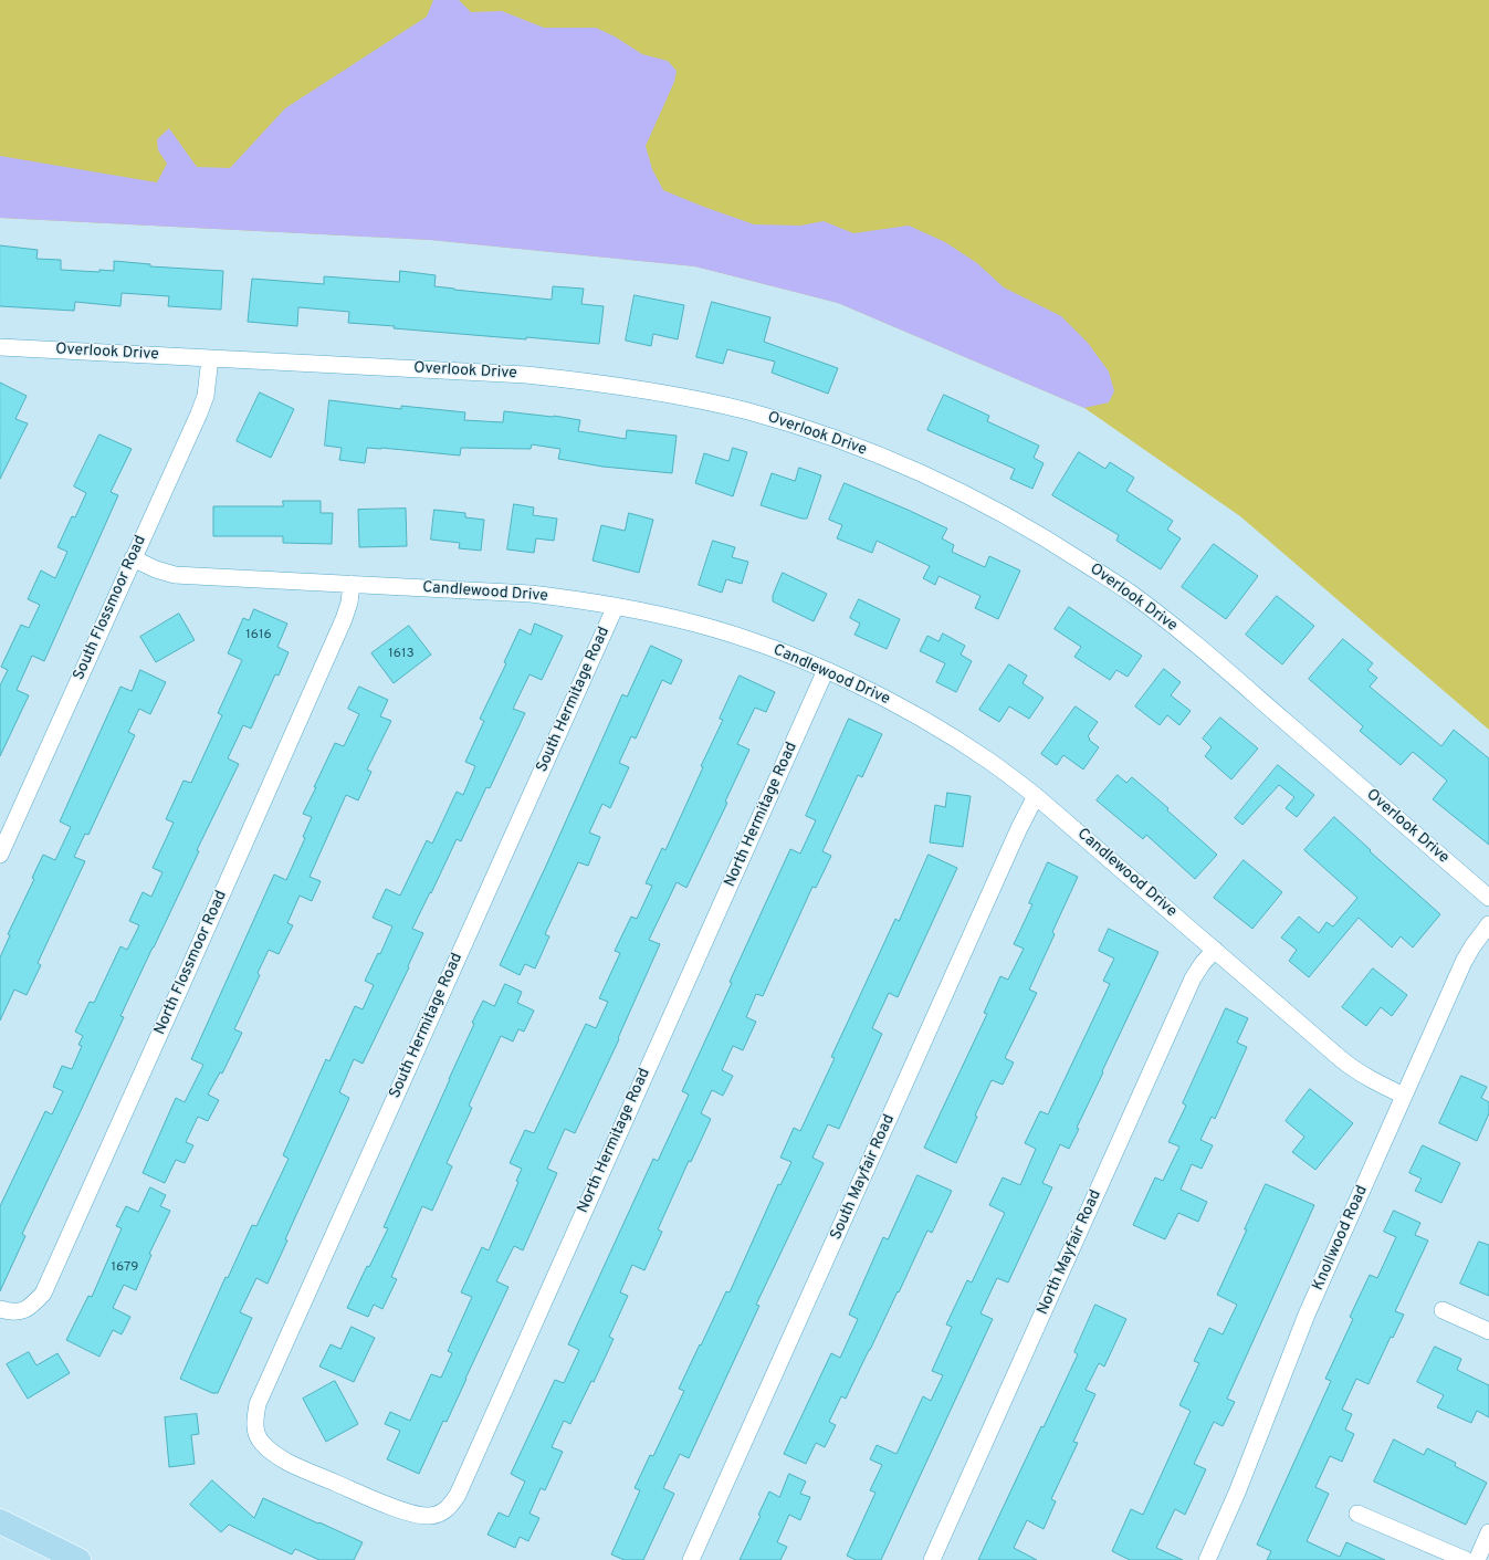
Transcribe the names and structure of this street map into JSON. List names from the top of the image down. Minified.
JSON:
{"streets":{"street":["Overlook Drive","Candlewood Drive","South Flossmoor Road","South Hermitage Road","North Hermitage Road","North Flossmoor Road","South Mayfair Road","Knollwood Road","North Mayfair Road"]},"crossings":[["Overlook Drive","South Flossmoor Road"],["Candlewood Drive","South Flossmoor Road"],["Candlewood Drive","South Hermitage Road"],["Candlewood Drive","North Hermitage Road"],["Candlewood Drive","North Flossmoor Road"],["Candlewood Drive","South Mayfair Road"],["Candlewood Drive","Knollwood Road"],["Candlewood Drive","North Mayfair Road"],["South Hermitage Road","North Hermitage Road"]],"house_numbers":["1616","1613","1679"]}
